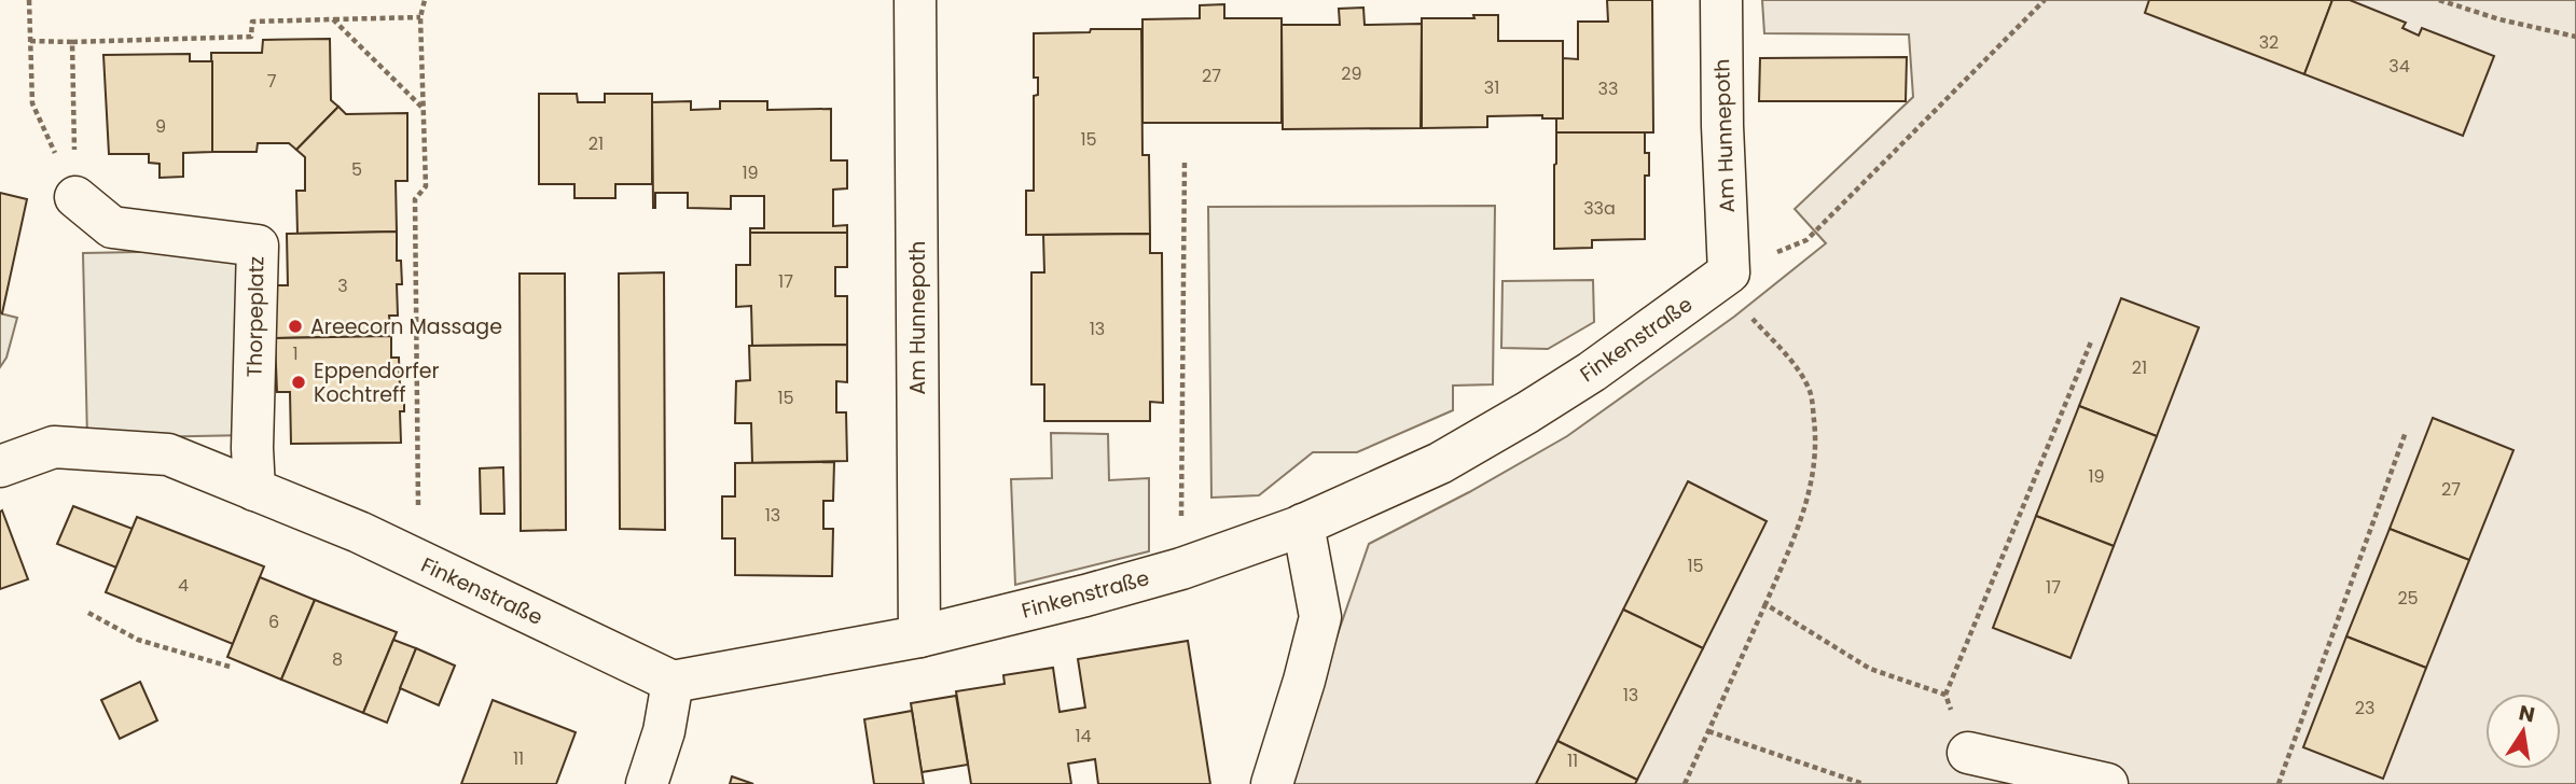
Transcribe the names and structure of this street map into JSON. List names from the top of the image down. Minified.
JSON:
{"streets":{"street":["Am Hunnepoth","Thorpeplatz","Finkenstraße"]},"crossings":[["Am Hunnepoth","Finkenstraße"],["Thorpeplatz","Finkenstraße"]],"places":["Areecorn Massage","Eppendorfer Kochtreff"],"house_numbers":["32","34","29","27","7","31","33","9","15","21","5","19","33a","17","3","13","1","21","15","19","27","13","15","4","17","25","6","8","13","23","14","11","11"],"north":"top"}
